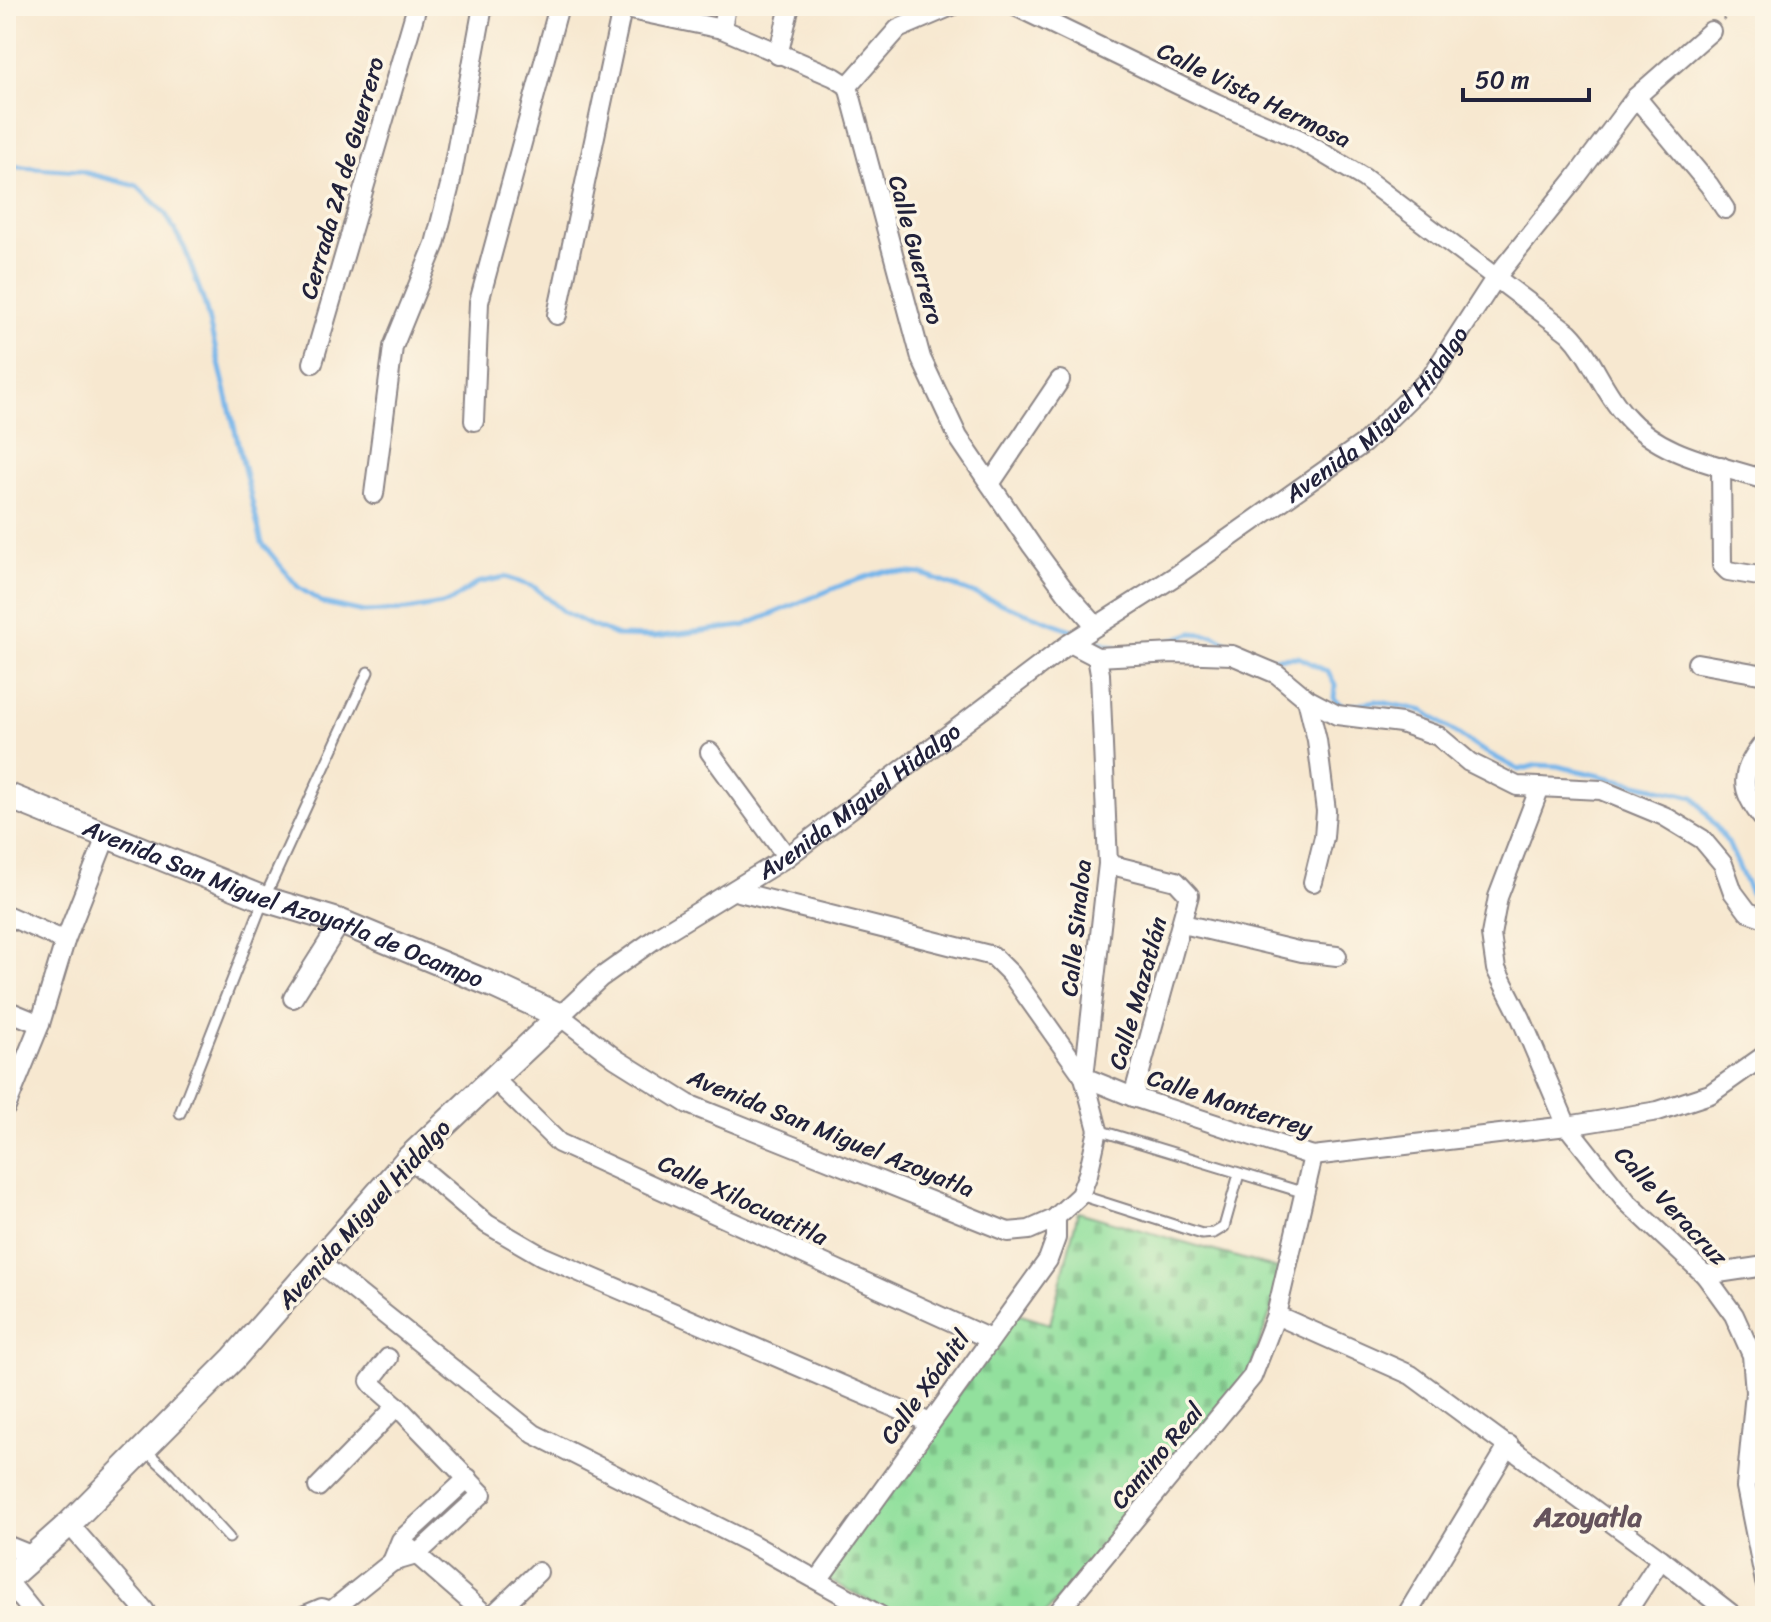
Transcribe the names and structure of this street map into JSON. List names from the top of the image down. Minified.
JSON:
{"streets":{"street":["Calle Vista Hermosa","Cerrada 2A de Guerrero","Calle Guerrero","Avenida Miguel Hidalgo","Avenida San Miguel Azoyatla de Ocampo","Calle Sinaloa","Calle Mazatlán","Calle Monterrey","Avenida San Miguel Azoyatla","Calle Xilocuatitla","Calle Veracruz","Calle Xóchitl","Camino Real"]},"crossings":[["Calle Vista Hermosa","Avenida Miguel Hidalgo"],["Calle Guerrero","Avenida Miguel Hidalgo"],["Avenida Miguel Hidalgo","Avenida San Miguel Azoyatla de Ocampo"],["Avenida Miguel Hidalgo","Avenida San Miguel Azoyatla"],["Avenida Miguel Hidalgo","Calle Xilocuatitla"],["Avenida San Miguel Azoyatla de Ocampo","Avenida San Miguel Azoyatla"],["Calle Sinaloa","Calle Mazatlán"],["Calle Sinaloa","Calle Monterrey"],["Calle Mazatlán","Calle Monterrey"],["Calle Monterrey","Calle Veracruz"],["Calle Monterrey","Camino Real"],["Avenida San Miguel Azoyatla","Calle Xóchitl"],["Calle Xilocuatitla","Calle Xóchitl"]],"districts":["Azoyatla"],"scale_bar":"50 m"}
